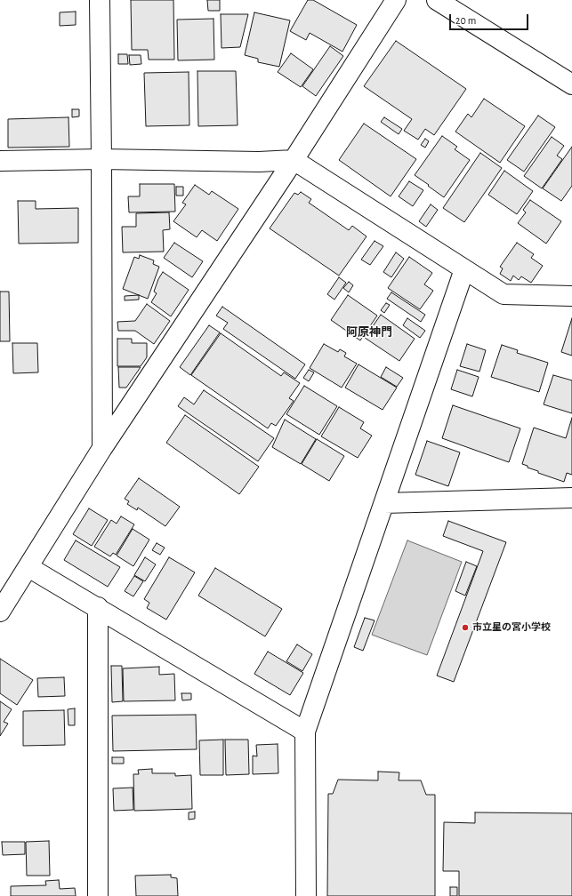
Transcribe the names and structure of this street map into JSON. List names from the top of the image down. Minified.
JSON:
{"districts":["阿原神門"],"places":["市立星の宮小学校"],"scale_bar":"20 m"}
